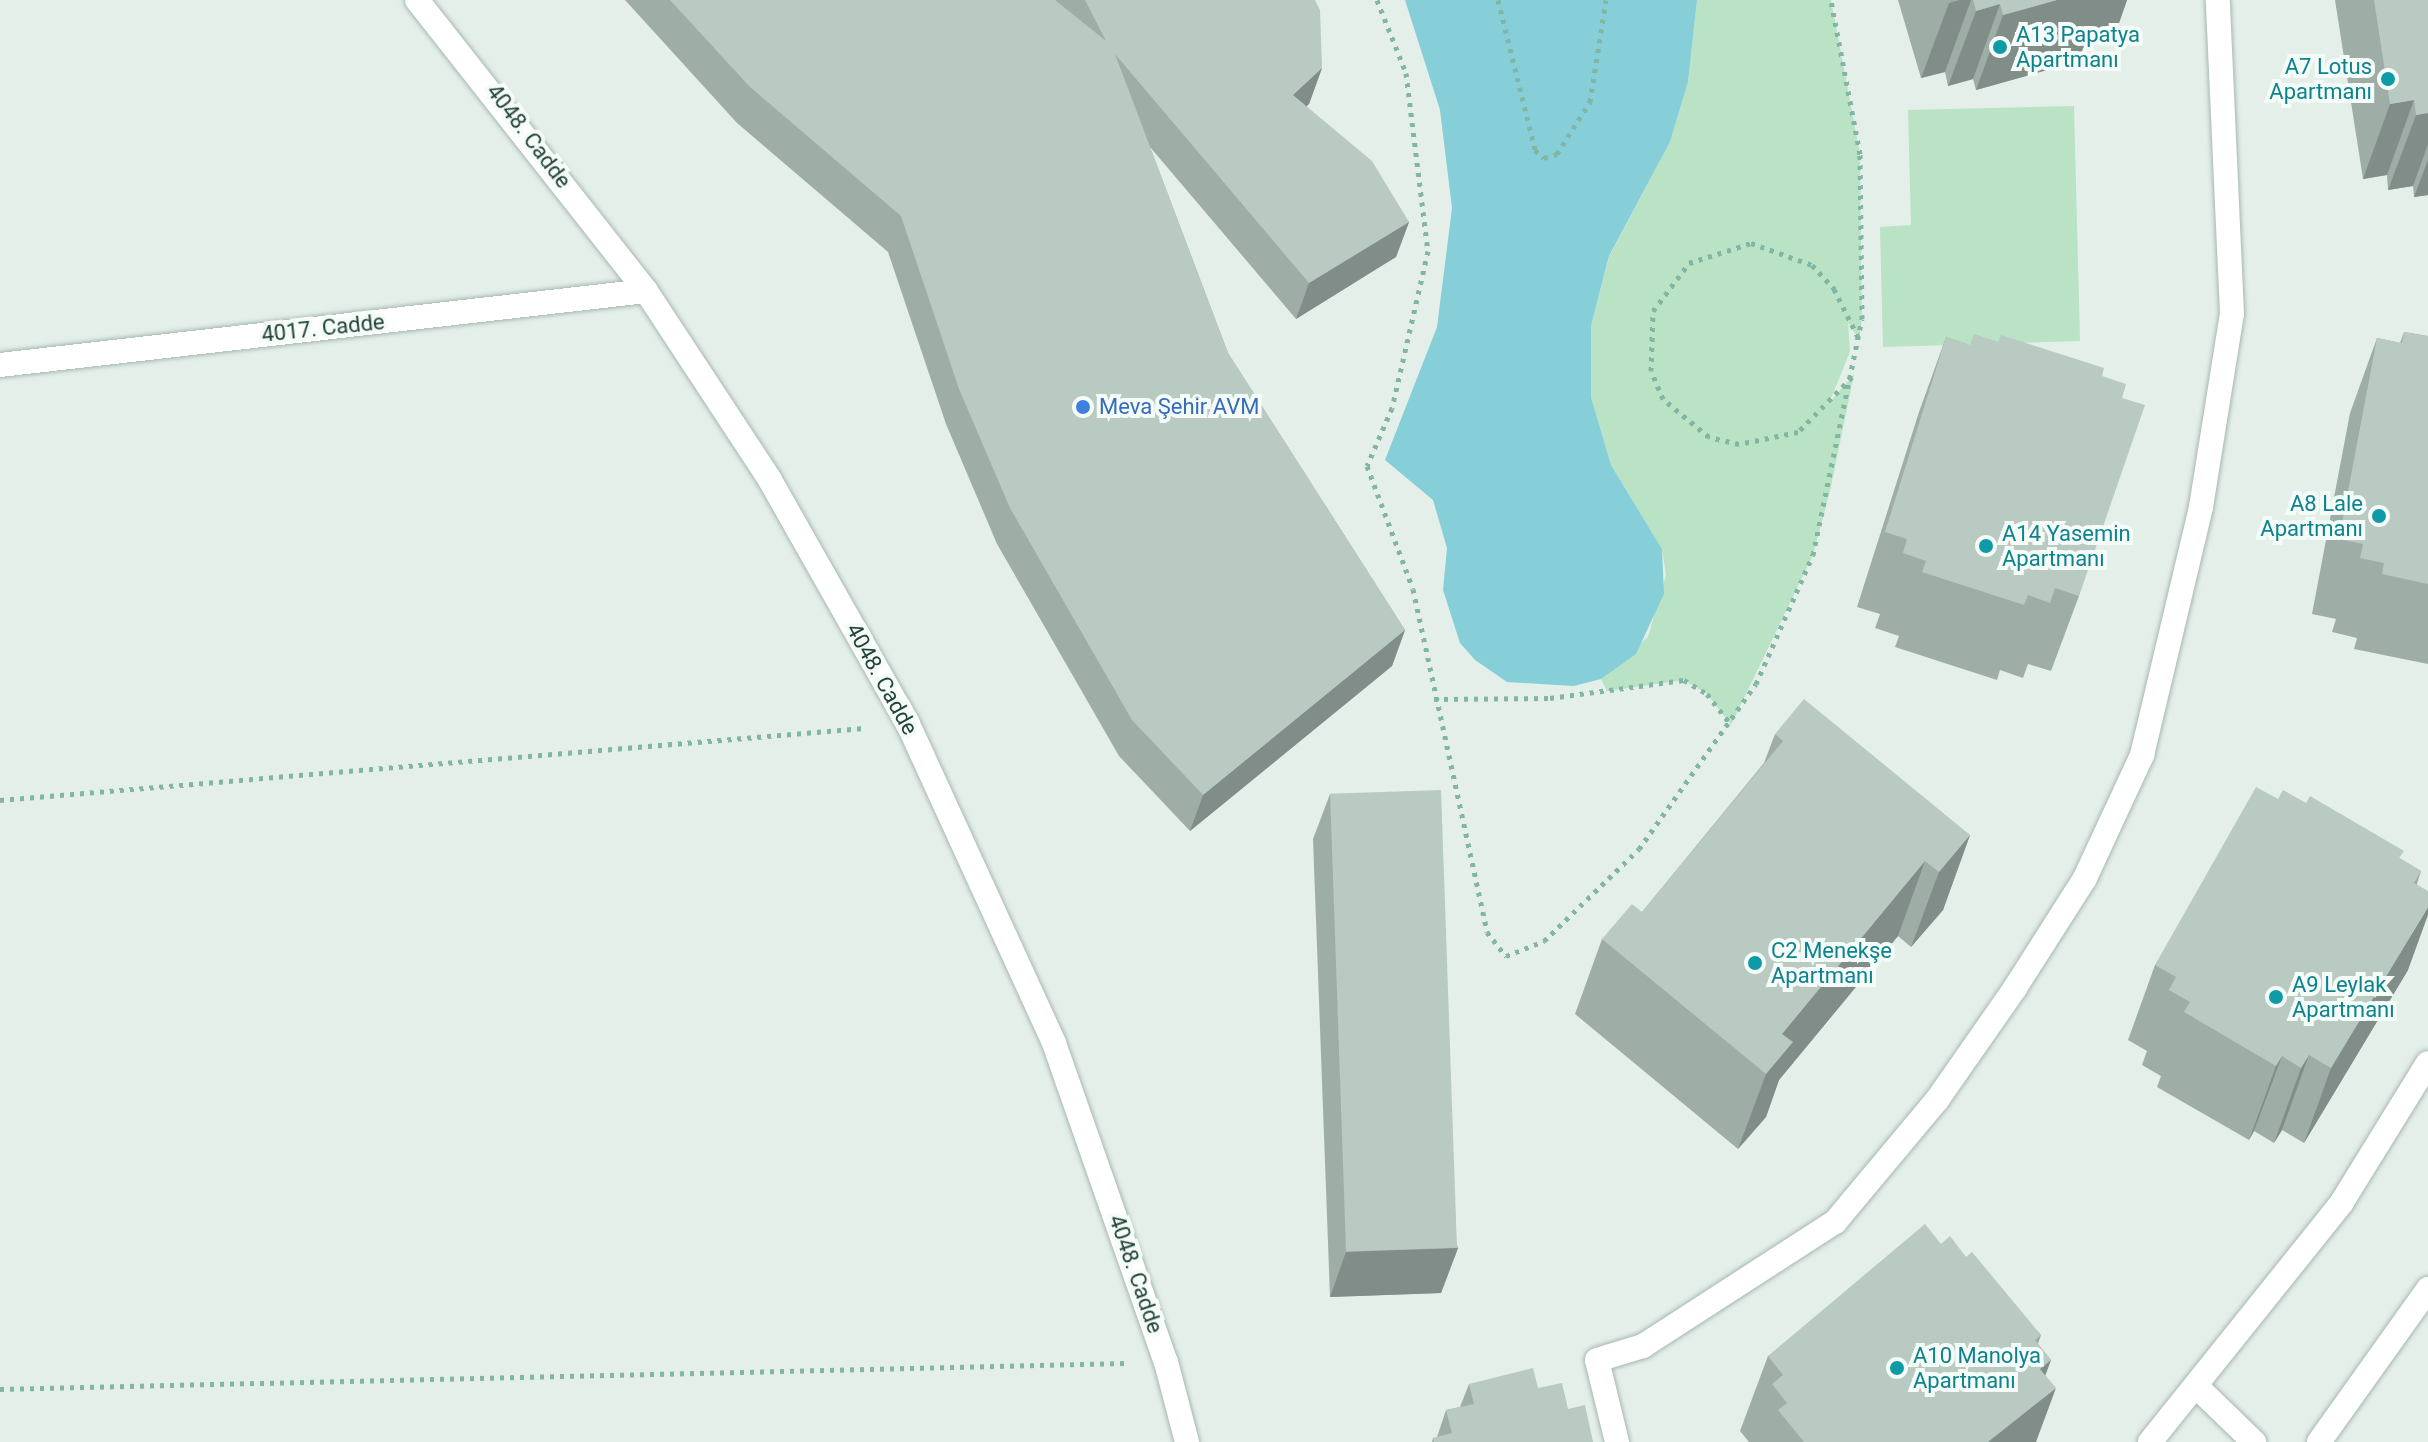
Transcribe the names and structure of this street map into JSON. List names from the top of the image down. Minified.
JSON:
{"streets":{"street":["4048. Cadde","4017. Cadde"]},"crossings":[["4048. Cadde","4017. Cadde"]],"places":["A13 Papatya Apartmanı","A7 Lotus Apartmanı","Meva Şehir AVM","A8 Lale Apartmanı","A14 Yasemin Apartmanı","C2 Menekşe Apartmanı","A9 Leylak Apartmanı","A10 Manolya Apartmanı"]}
